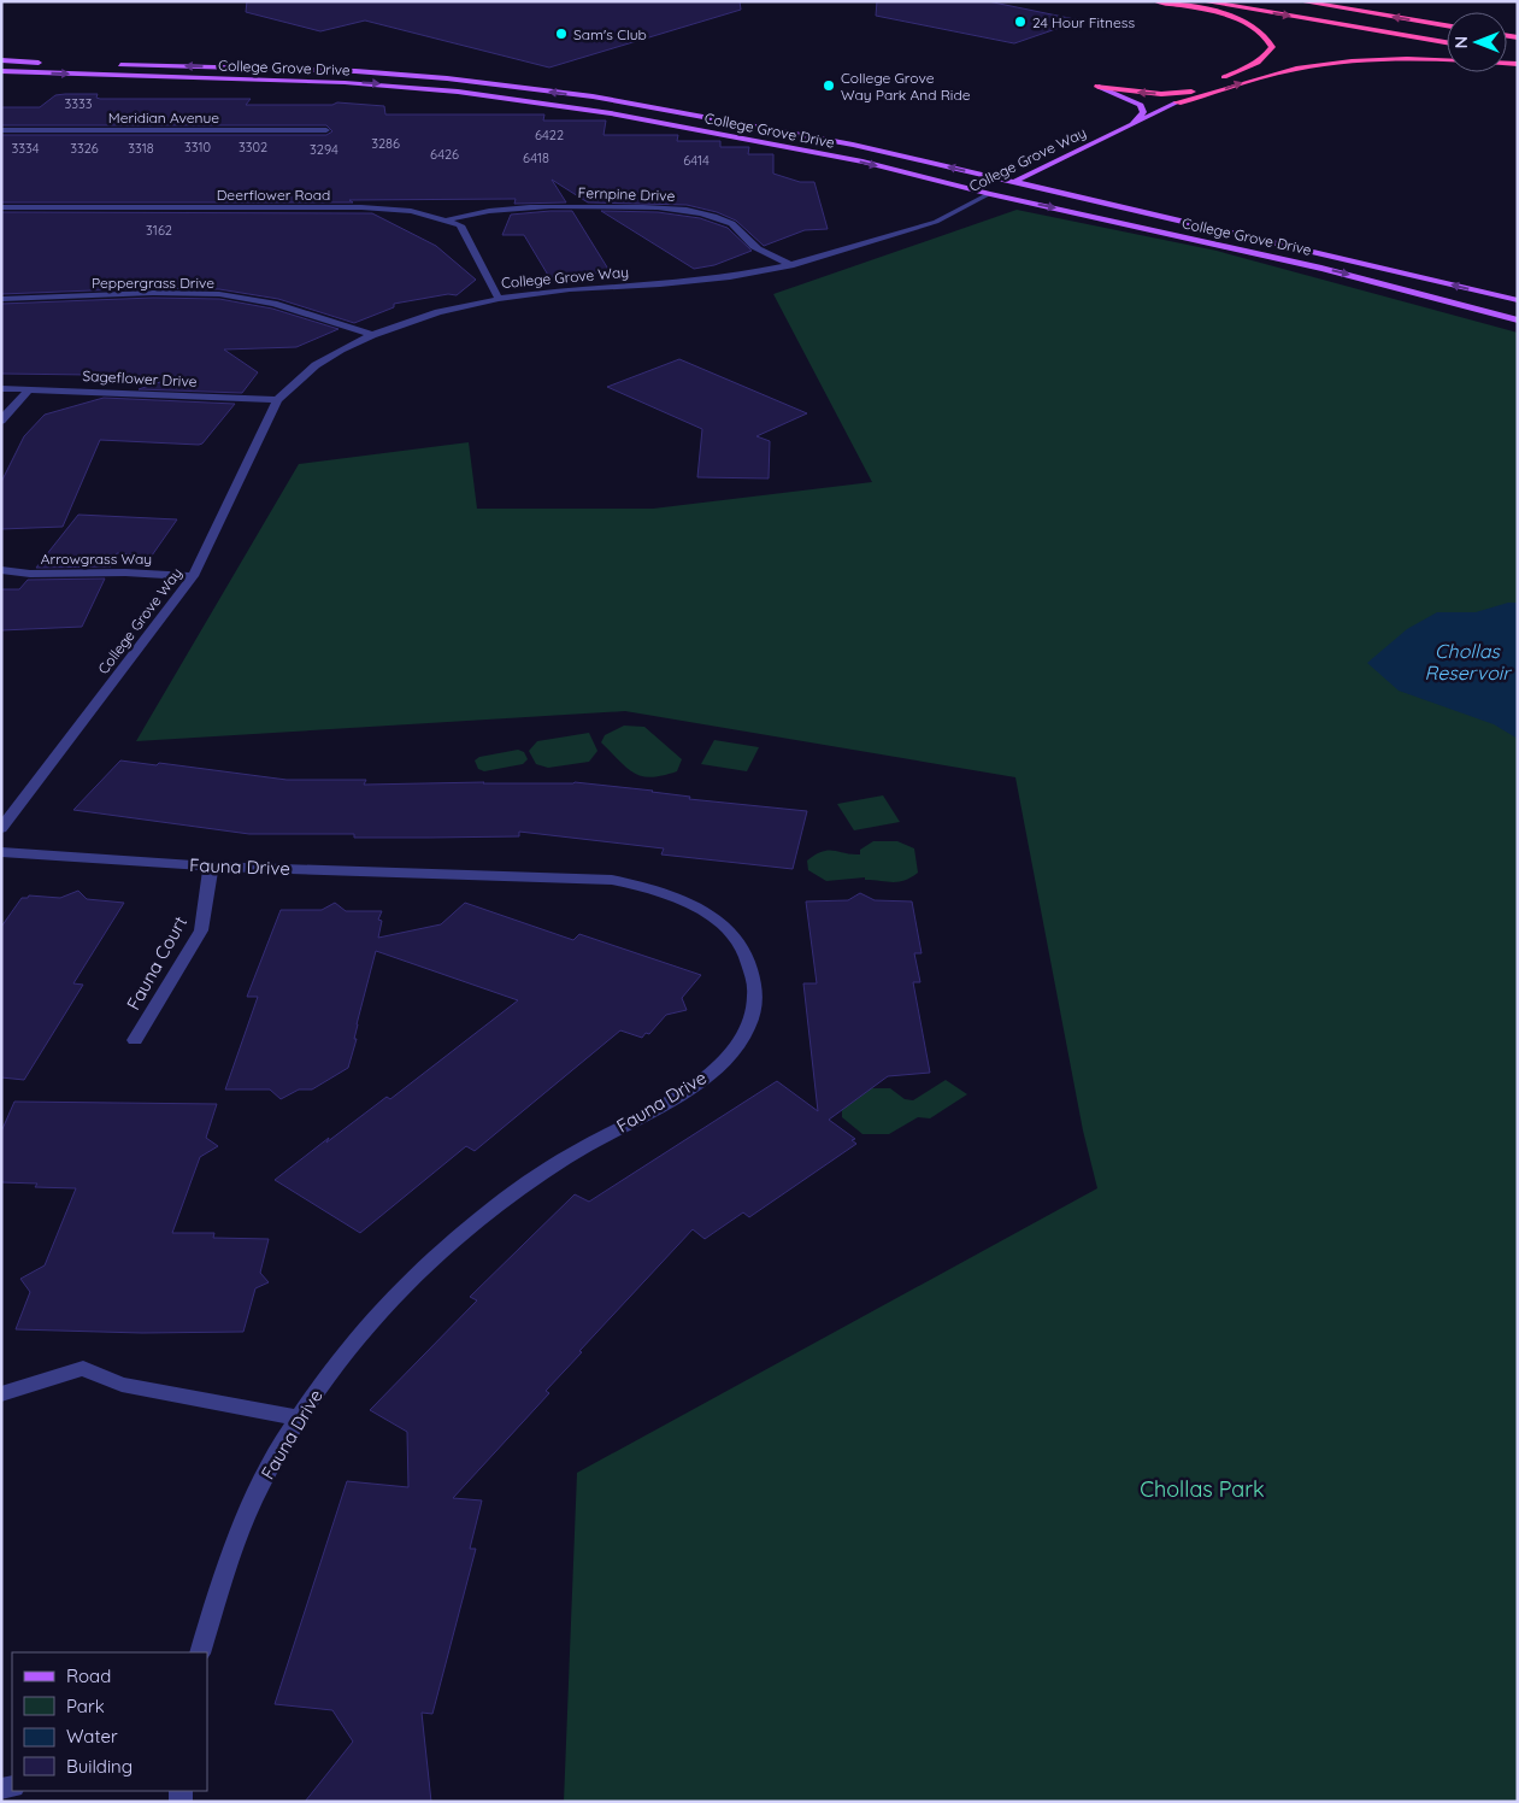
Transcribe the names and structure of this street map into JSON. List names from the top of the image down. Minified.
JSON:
{"streets":{"main road":["College Grove Drive","College Grove Way"],"street":["Meridian Avenue","Deerflower Road","Fernpine Drive","Peppergrass Drive","Sageflower Drive","Arrowgrass Way","Fauna Drive","Fauna Court"]},"crossings":[["College Grove Drive","College Grove Way"],["College Grove Way","Deerflower Road"],["College Grove Way","Fernpine Drive"],["College Grove Way","Peppergrass Drive"],["College Grove Way","Sageflower Drive"],["College Grove Way","Arrowgrass Way"],["Deerflower Road","Fernpine Drive"],["Fauna Drive","Fauna Court"]],"water":["Chollas Reservoir"],"parks":["Chollas Park"],"places":["24 Hour Fitness","Sam's Club","College Grove Way Park And Ride"],"house_numbers":["3333","6422","3286","3310","3302","3334","3326","3318","3294","6426","6418","6414","3162"],"legend":["Road","Park","Water","Building"],"north":"left"}
